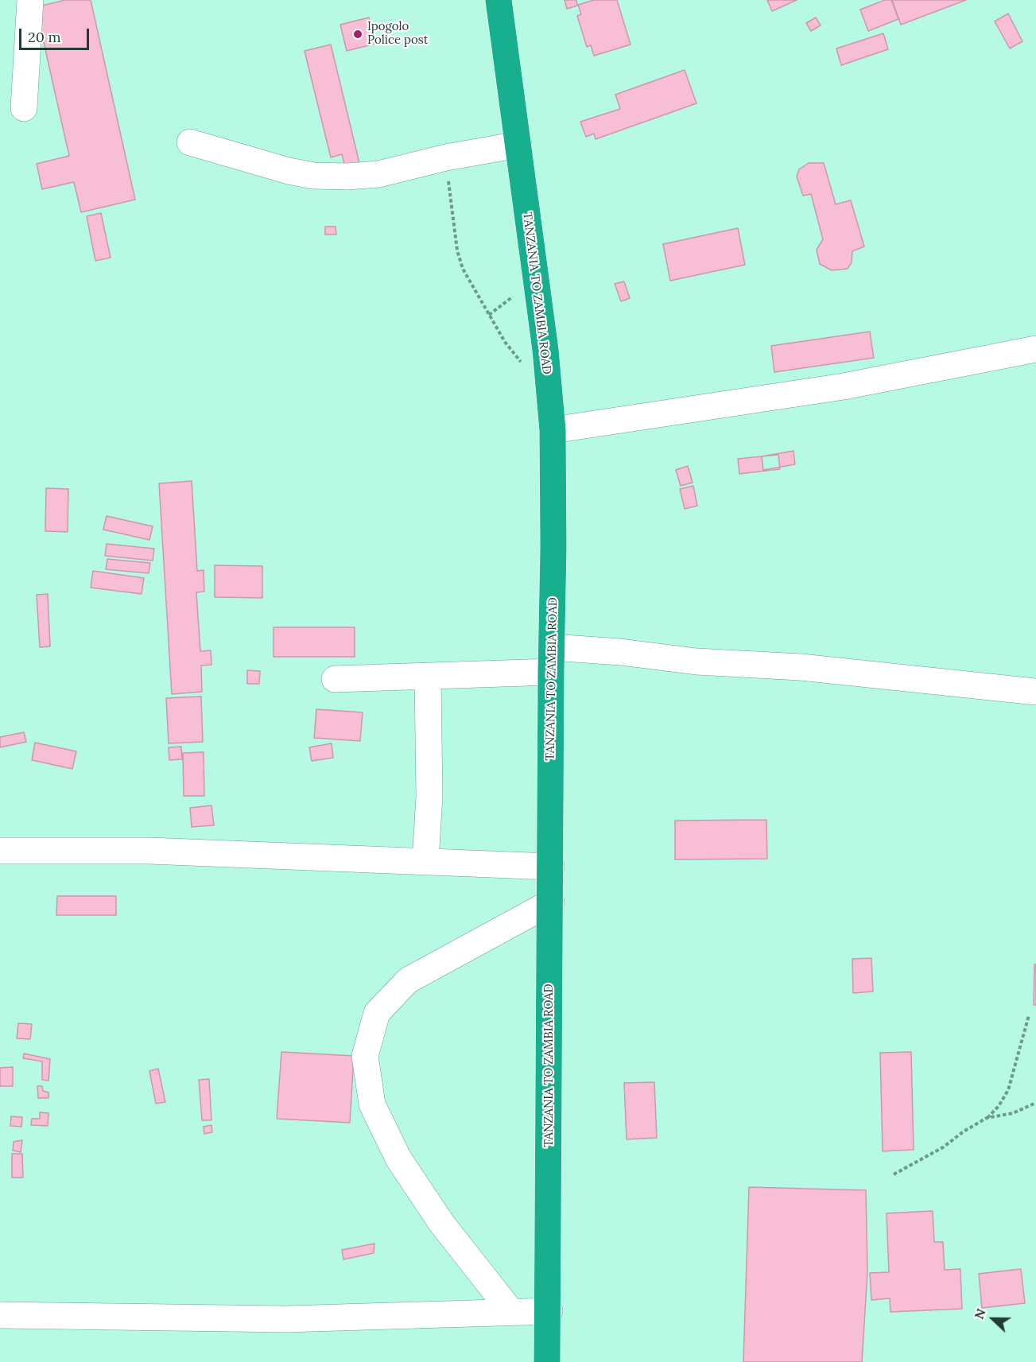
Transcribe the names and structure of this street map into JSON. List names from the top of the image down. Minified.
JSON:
{"streets":{"highway":["TANZANIA TO ZAMBIA ROAD"]},"places":["Ipogolo Police post"],"scale_bar":"20 m","north":"left"}
